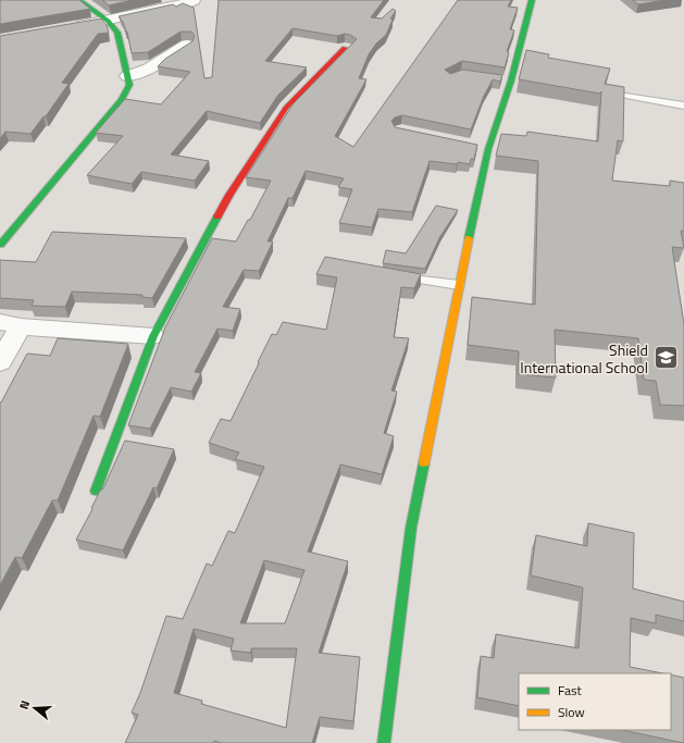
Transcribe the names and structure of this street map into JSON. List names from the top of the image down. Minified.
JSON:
{"places":{"school or university":["Shield International School"]},"legend":["Fast","Slow"],"north":"left"}
